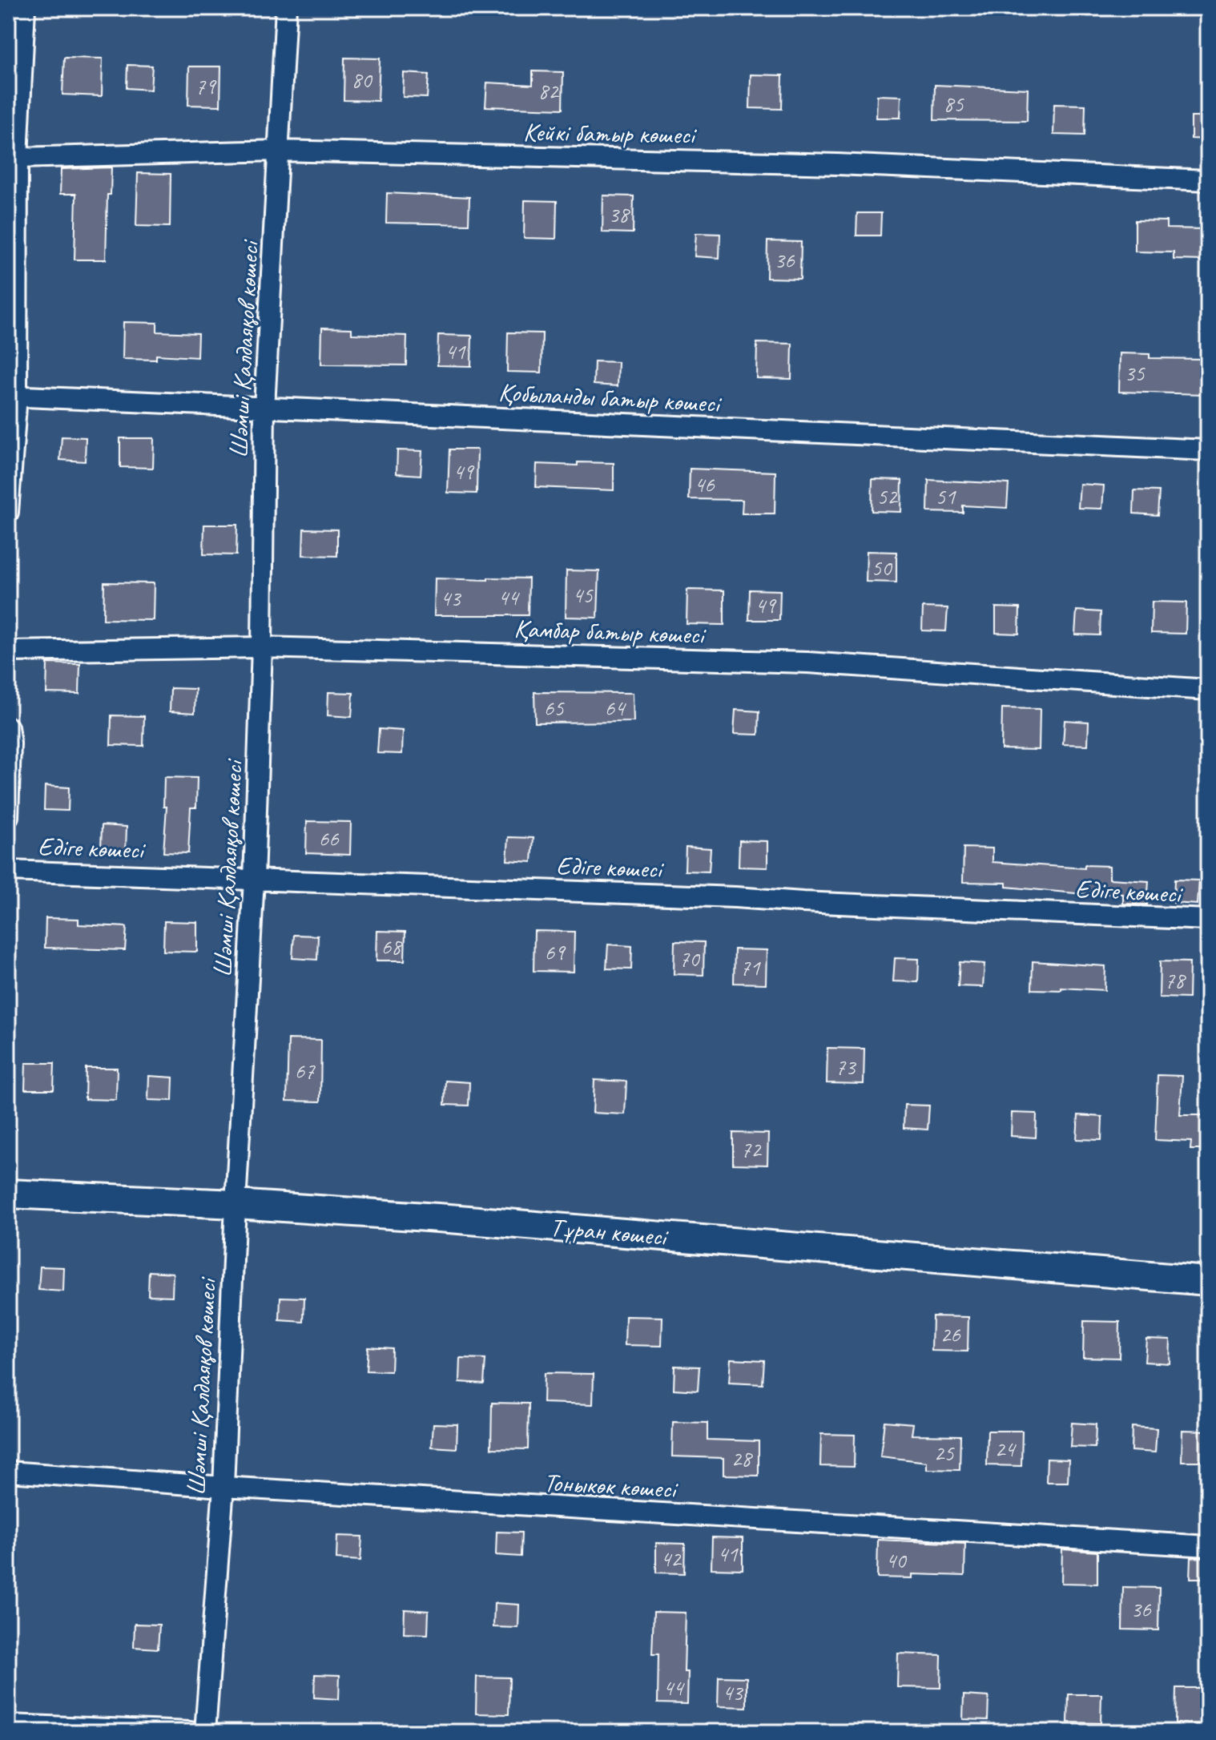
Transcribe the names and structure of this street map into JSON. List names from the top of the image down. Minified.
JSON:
{"streets":{"street":["Кейкі батыр көшесі","Шәмші Қалдаяқов көшесі","Қобыланды батыр көшесі","Қамбар батыр көшесі","Едіге көшесі","Тұран көшесі","Тоныкөк көшесі"]},"crossings":[["Кейкі батыр көшесі","Шәмші Қалдаяқов көшесі"],["Шәмші Қалдаяқов көшесі","Қобыланды батыр көшесі"],["Шәмші Қалдаяқов көшесі","Қамбар батыр көшесі"],["Шәмші Қалдаяқов көшесі","Едіге көшесі"],["Шәмші Қалдаяқов көшесі","Тұран көшесі"],["Шәмші Қалдаяқов көшесі","Тоныкөк көшесі"]],"house_numbers":["80","79","82","85","38","36","41","35","49","46","52","51","50","45","44","43","49","65","64","66","68","69","70","71","78","73","67","72","26","24","25","28","41","42","40","36","44","43"]}
